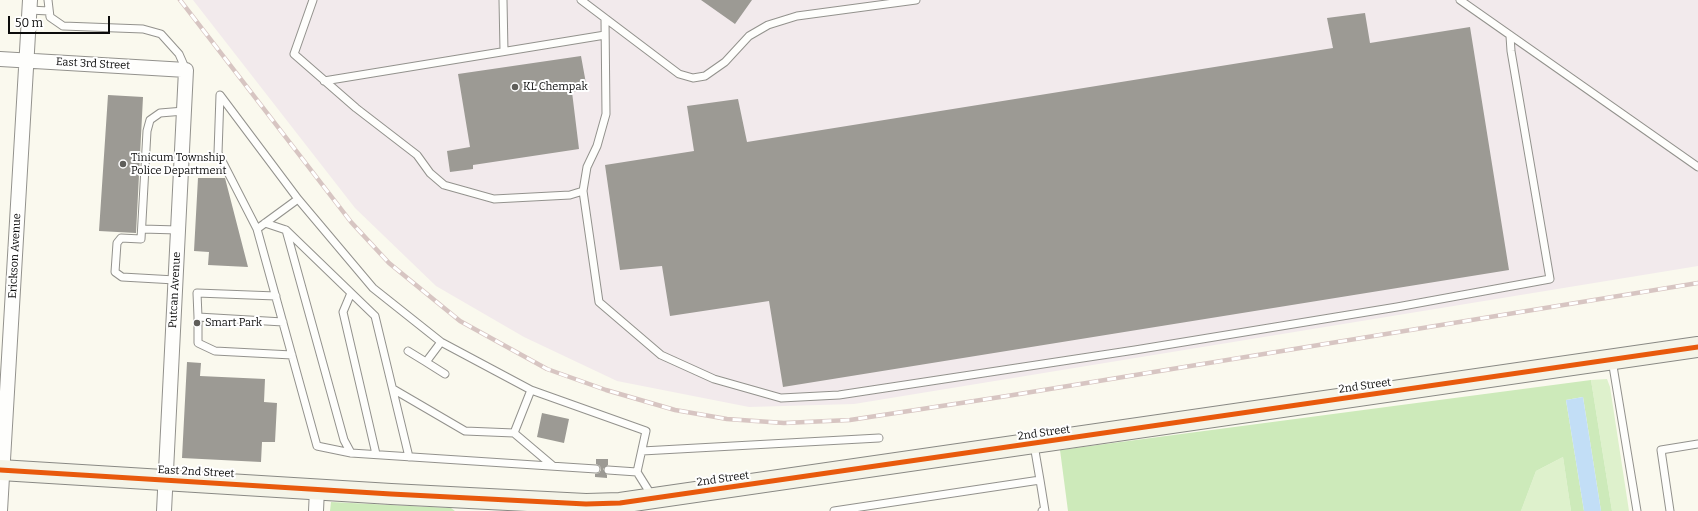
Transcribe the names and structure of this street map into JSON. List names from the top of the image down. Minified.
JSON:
{"streets":{"street":["East 3rd Street","Erickson Avenue","Putcan Avenue","2nd Street","East 2nd Street"]},"crossings":[["East 3rd Street","Erickson Avenue"],["East 3rd Street","Putcan Avenue"],["Erickson Avenue","East 2nd Street"],["Putcan Avenue","East 2nd Street"],["2nd Street","East 2nd Street"]],"places":["KL Chempak","Tinicum Township Police Department","Smart Park"],"scale_bar":"50 m"}
